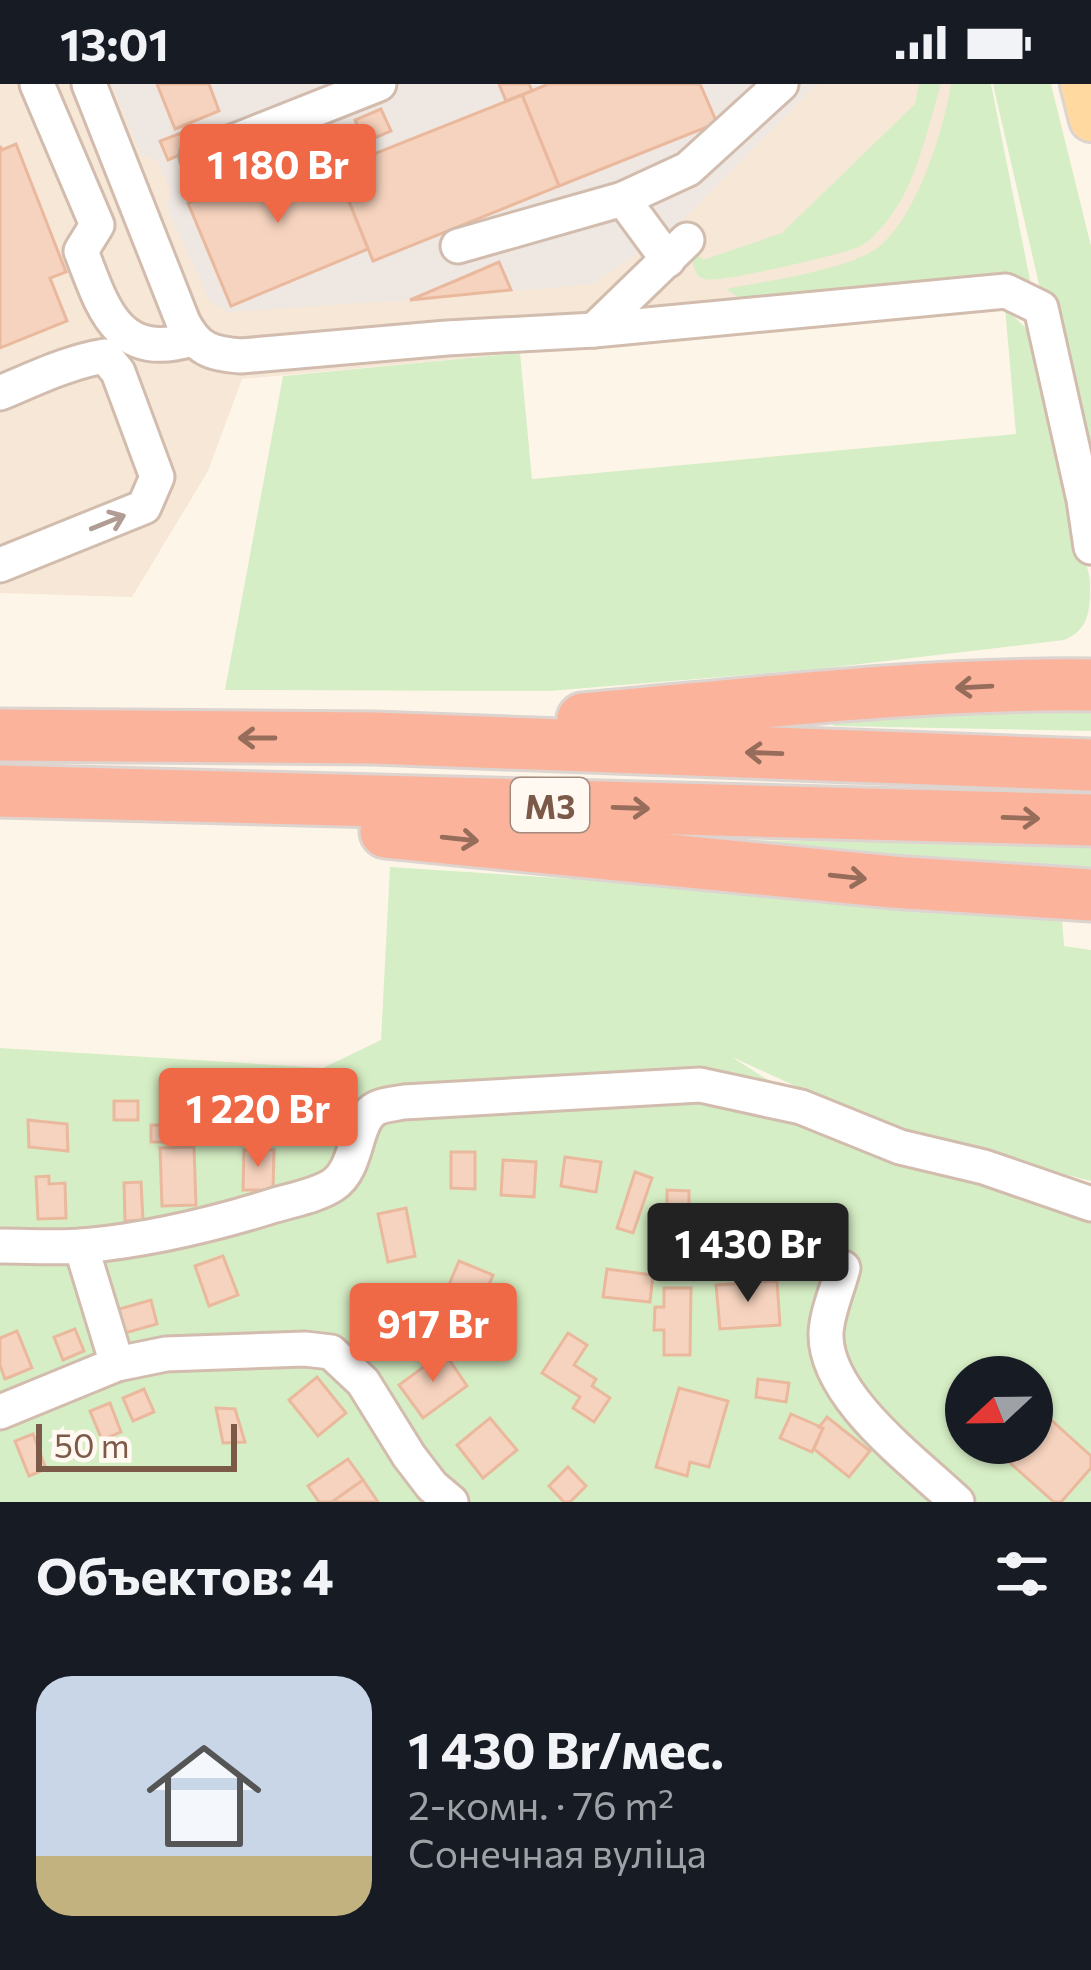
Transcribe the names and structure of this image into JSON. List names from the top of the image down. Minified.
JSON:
{"streets":{"highway":["М3"]},"scale_bar":"50 m","north":"left","page":{"status":"13:01","price":["1 180 Br","1 220 Br","1 430 Br","917 Br"],"scale":"50 m","heading":"Объектов: 4","list":[{"name":"1 430 Br/мес.","note":"2-комн. · 76 m² · Сонечная вуліца"}]}}
